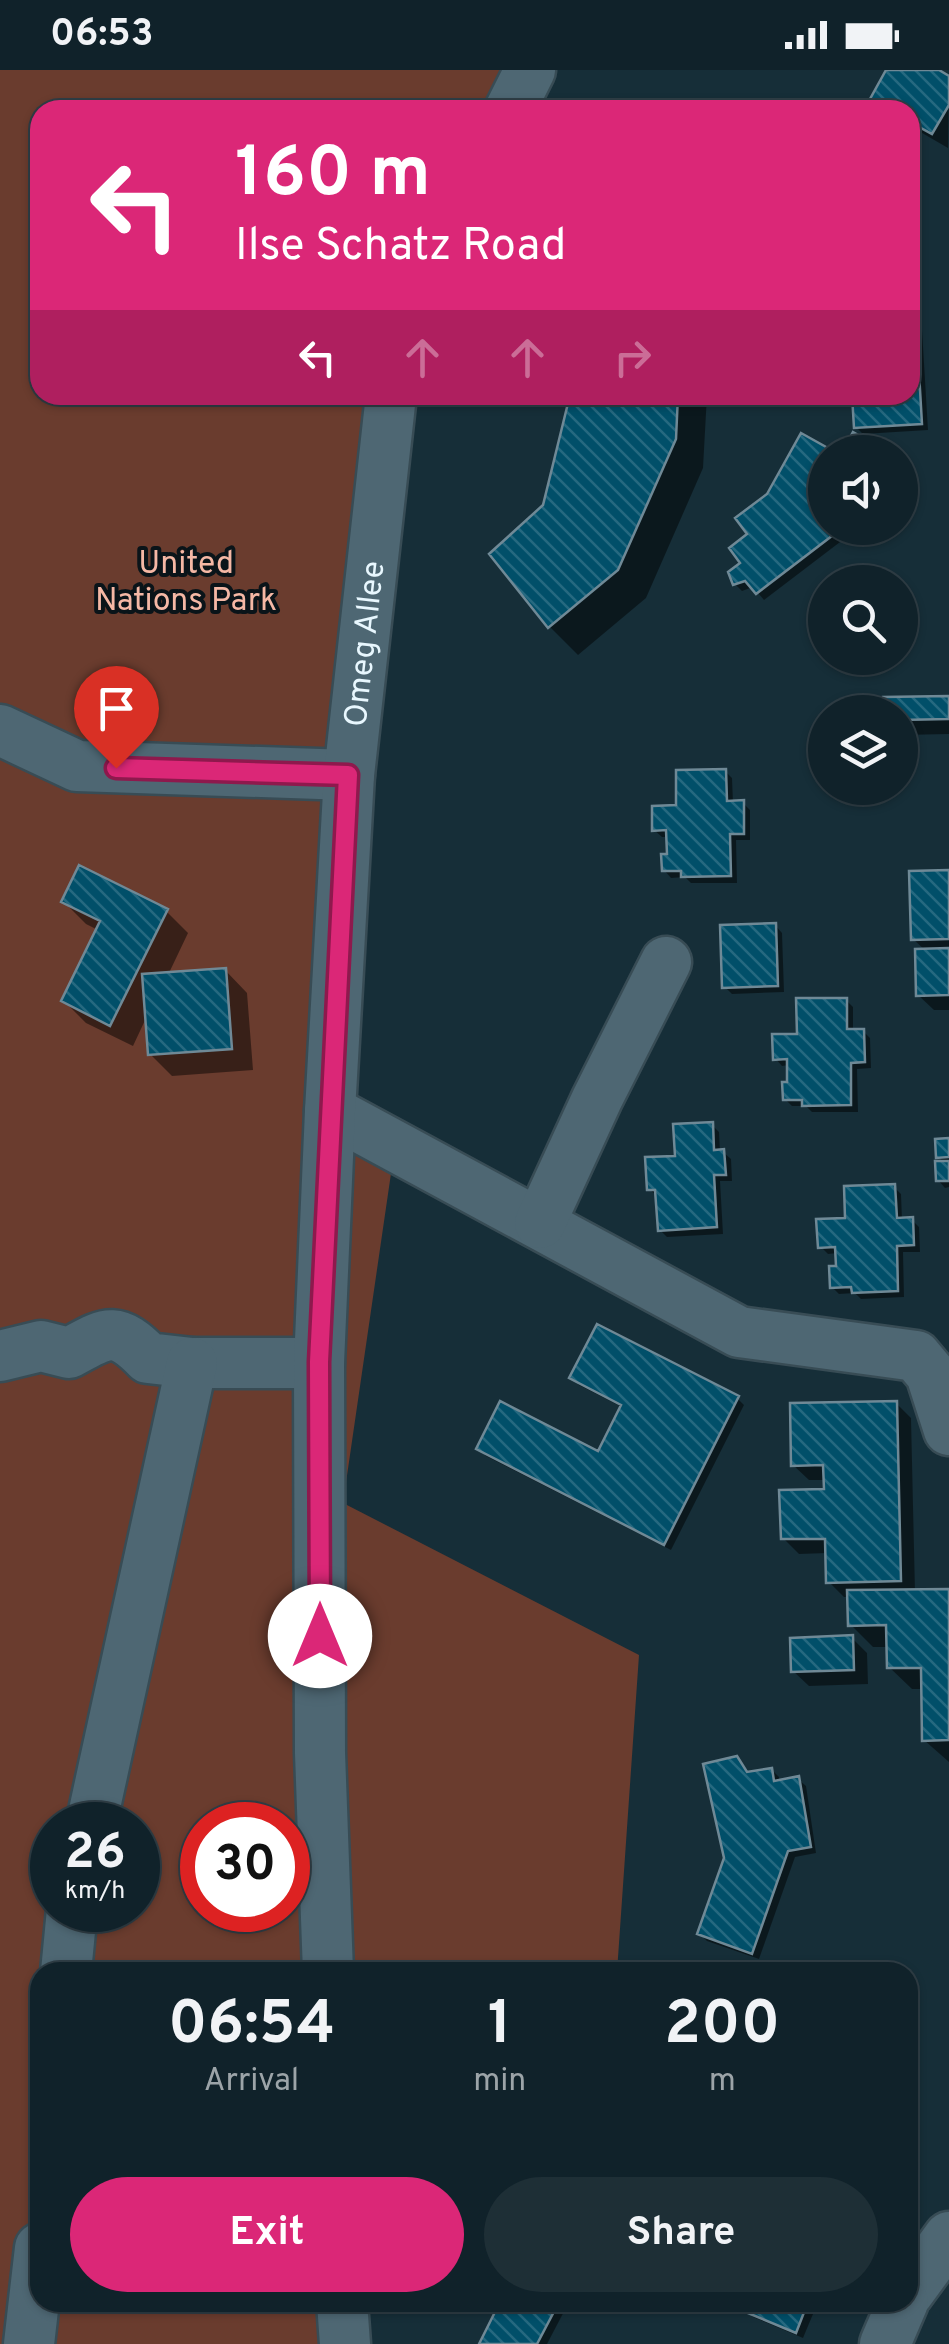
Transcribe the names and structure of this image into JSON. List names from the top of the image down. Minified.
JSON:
{"streets":{"street":["Omeg Allee"]},"parks":["United Nations Park"],"page":{"status":"06:53","turn":["160 m","Ilse Schatz Road"],"speed":"26 km/h","limit":"30","eta":["06:54","Arrival","1","min","200","m"],"buttons":["Exit","Share"]}}
